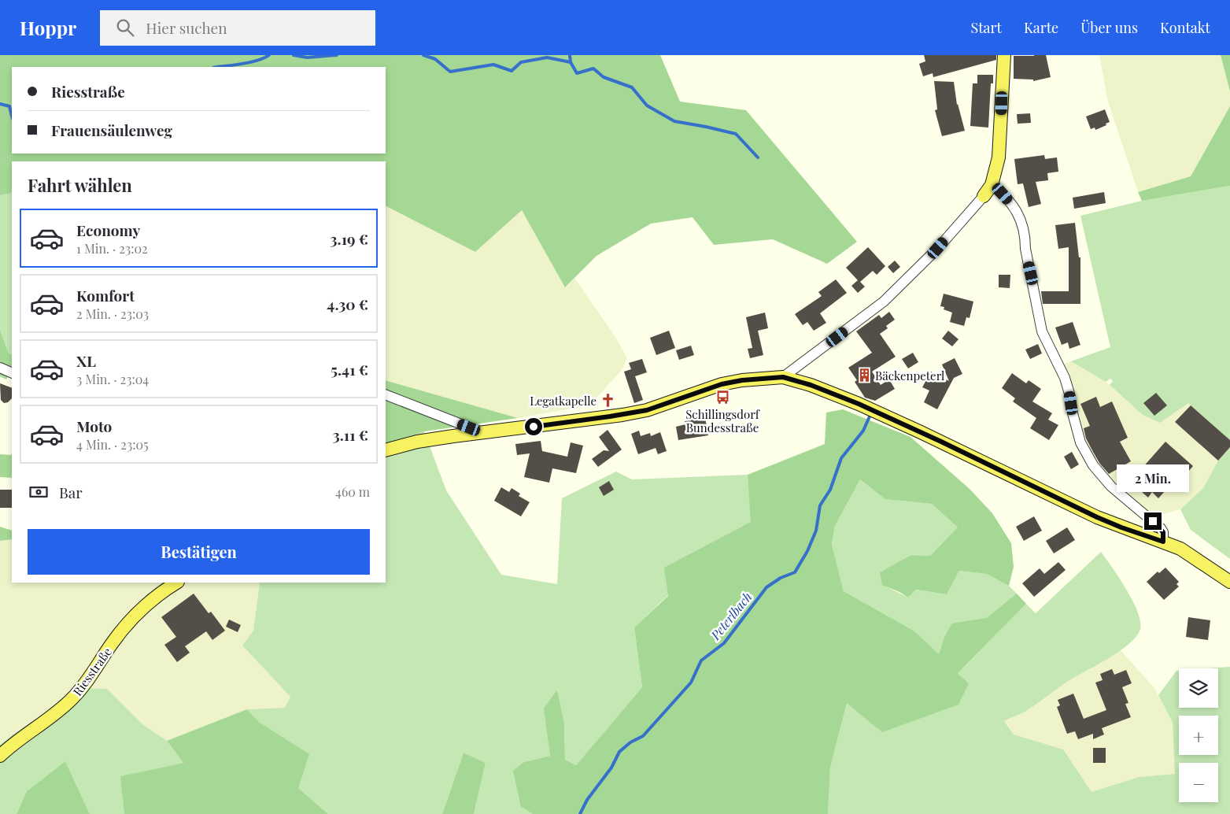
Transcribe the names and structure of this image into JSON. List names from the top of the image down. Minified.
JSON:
{"streets":{"main road":["Riesstraße"]},"water":["Peterlbach"],"places":{"building":["Bäckenpeterl"],"bus stop":["Schillingsdorf Bundesstraße"],"church":["Legatkapelle"]},"page":{"header":"Hoppr","search":"Hier suchen","nav":["Start","Karte","Über uns","Kontakt"],"banner":["Riesstraße","Frauensäulenweg"],"heading":"Fahrt wählen","list":[{"name":"Economy","note":"1 Min. · 23:02","value":"3.19 €"},{"name":"Komfort","note":"2 Min. · 23:03","value":"4.30 €"},{"name":"XL","note":"3 Min. · 23:04","value":"5.41 €"},{"name":"Moto","note":"4 Min. · 23:05","value":"3.11 €"}],"bubble":"2 Min.","pay":["Bar","460 m"],"buttons":"Bestätigen","map_buttons":["+","−"]}}
